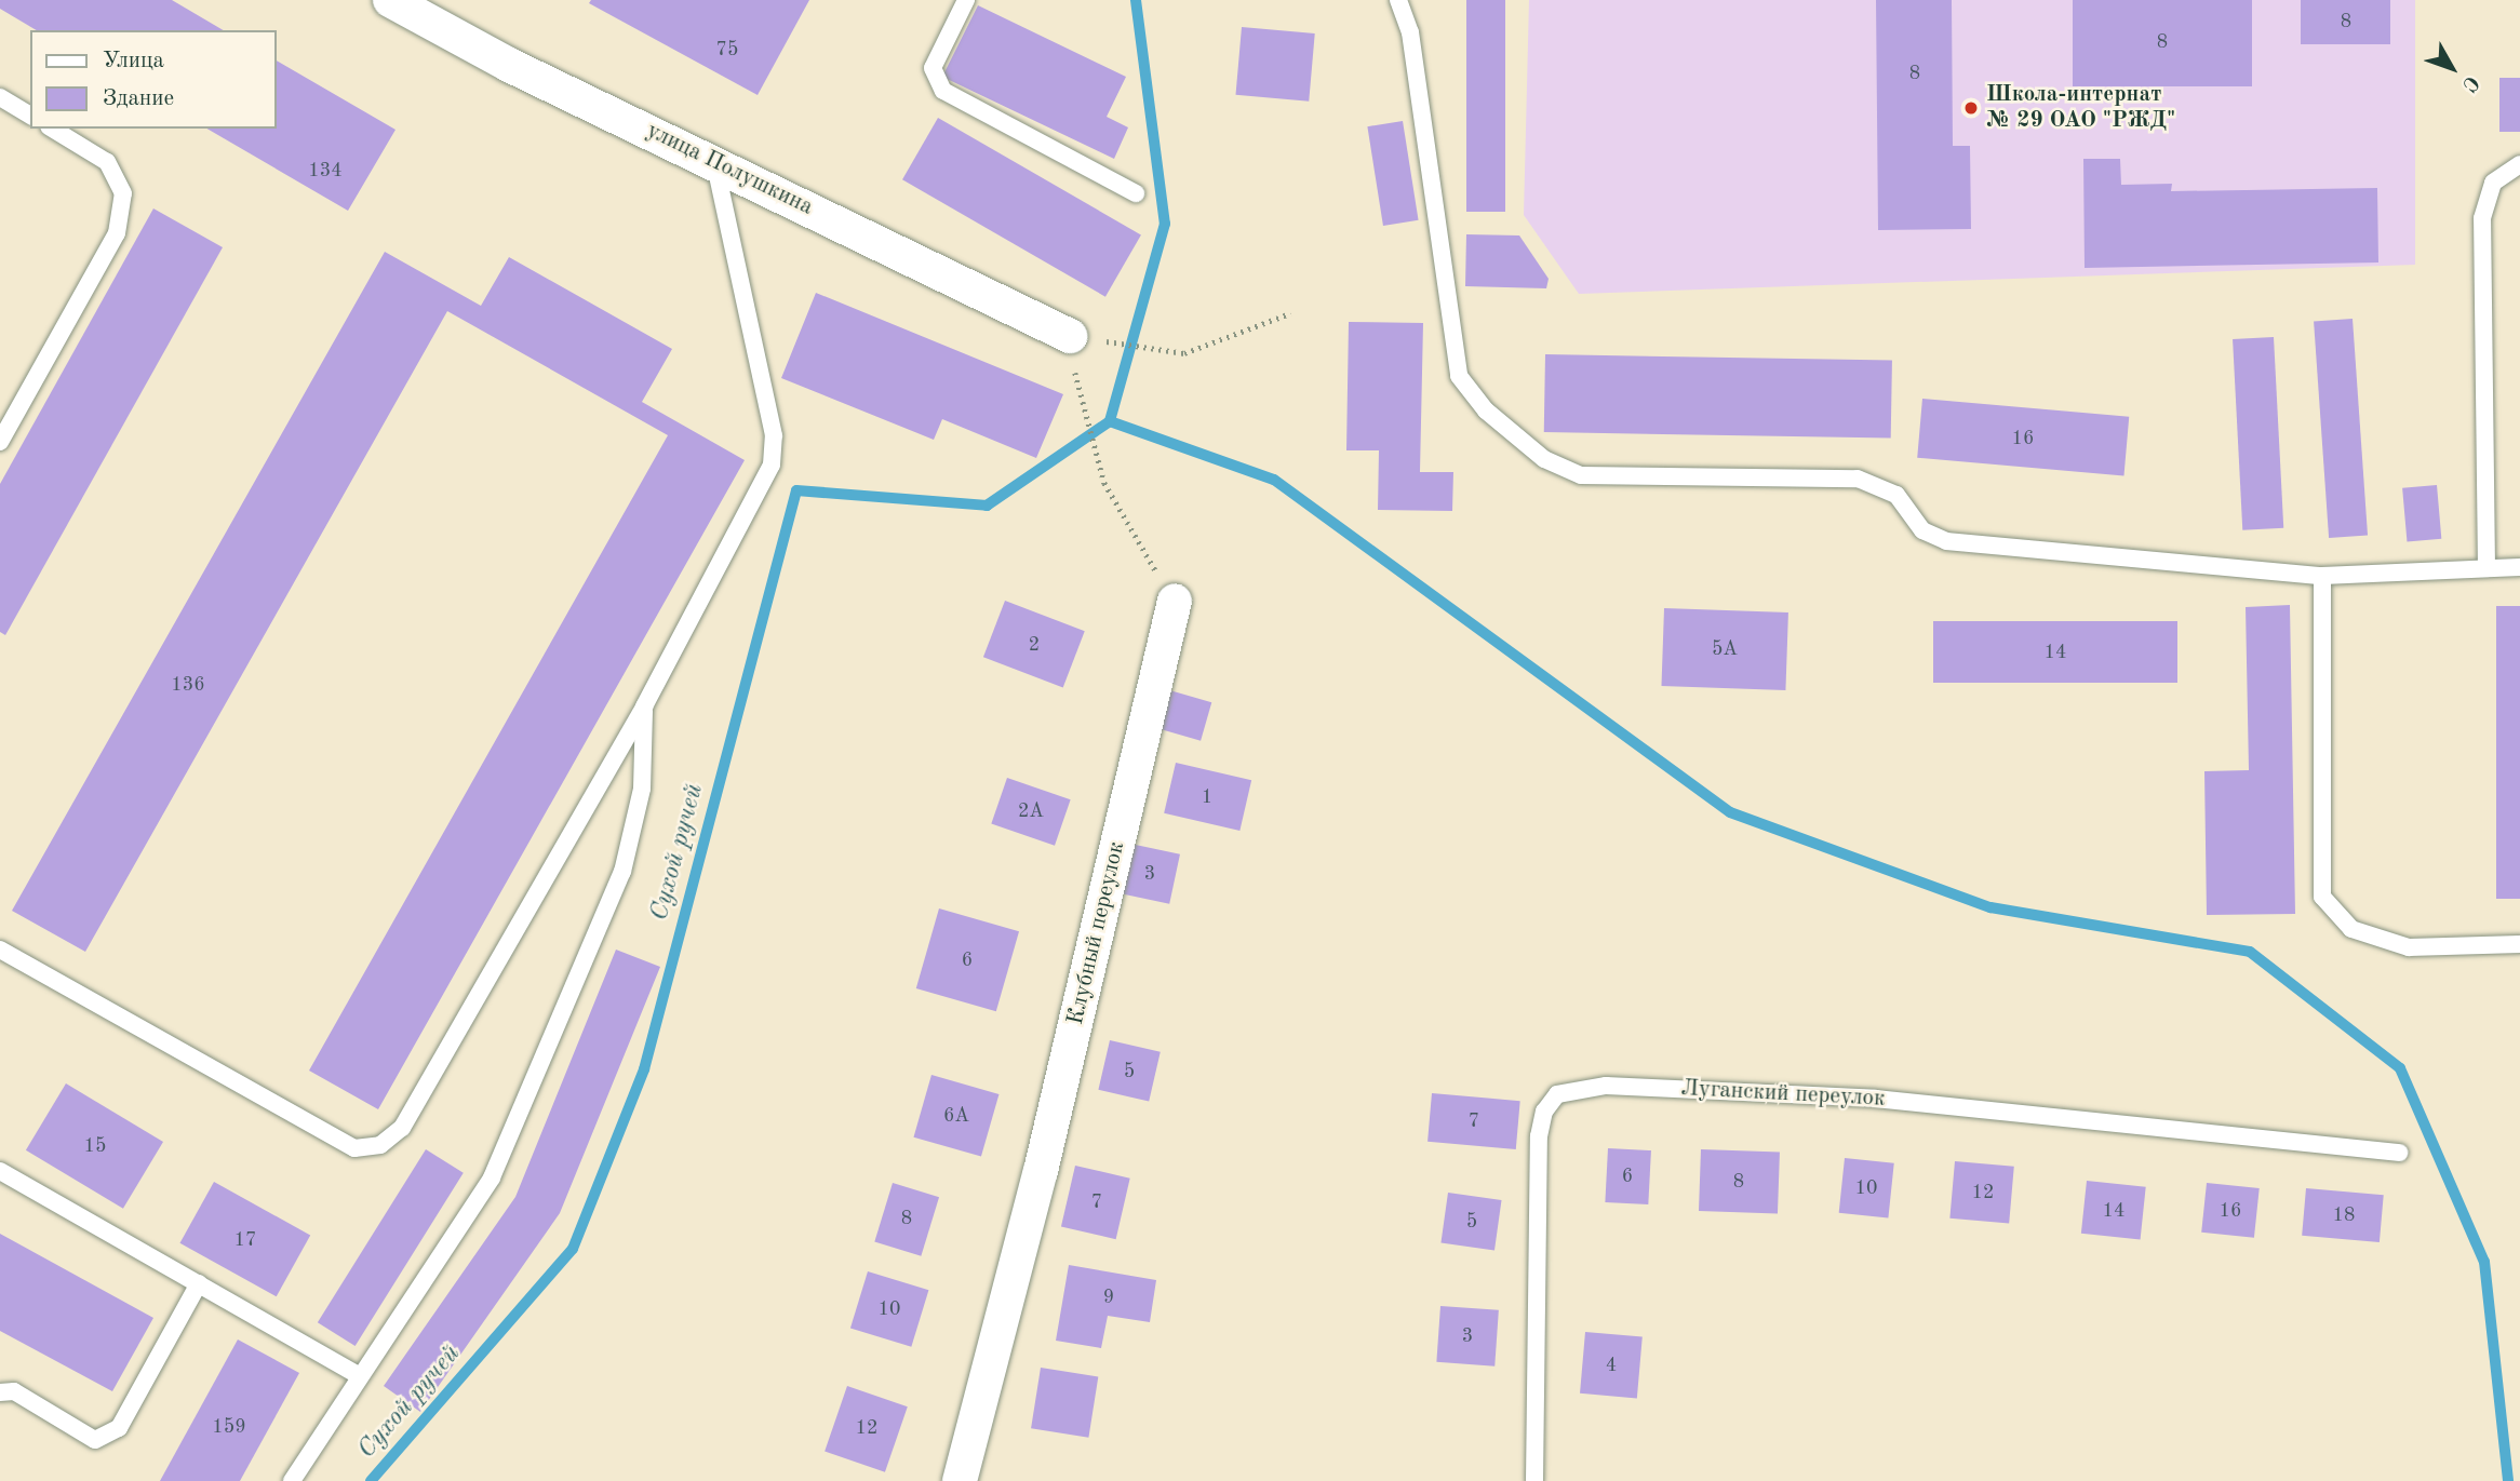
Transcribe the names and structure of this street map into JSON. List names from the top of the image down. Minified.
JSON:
{"streets":{"street":["улица Полушкина","Клубный переулок"],"lane":["Луганский переулок"]},"water":["Сухой ручей"],"places":["Школа-интернат № 29 ОАО \"РЖД\""],"house_numbers":["8","8","75","8","134","16","2","5А","14","136","1","2А","3","6","5","6А","7","15","6","8","10","12","7","14","16","18","8","5","17","9","10","3","4","159","12"],"legend":["Улица","Здание"],"north":"bottom right"}
